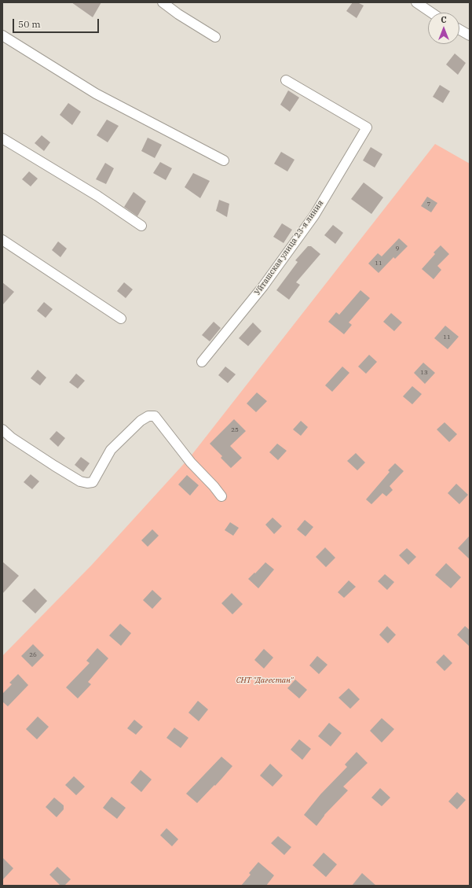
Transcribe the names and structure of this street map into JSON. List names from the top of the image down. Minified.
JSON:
{"streets":{"street":["Уйташская улица 23-я линия"]},"parks":["СНТ \"Дагестан\""],"house_numbers":["7","9","11","11","13","25","26"],"scale_bar":"50 m","north":"top"}
